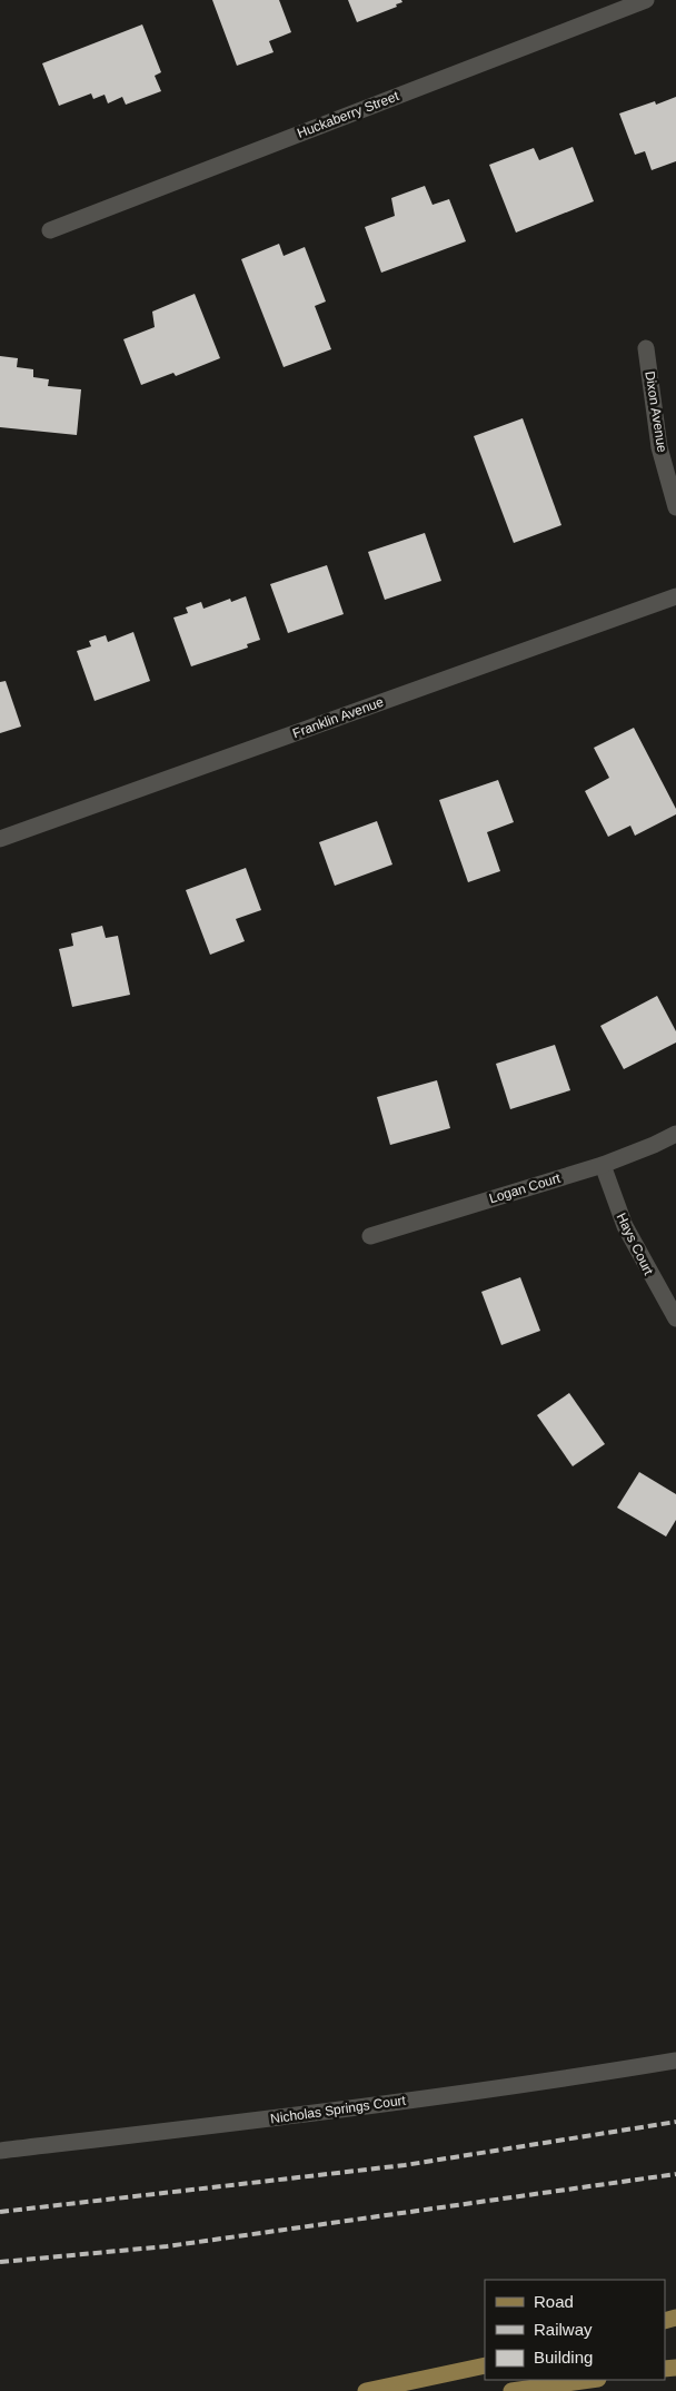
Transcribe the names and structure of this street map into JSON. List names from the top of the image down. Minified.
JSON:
{"streets":{"street":["Huckaberry Street","Dixon Avenue","Franklin Avenue","Logan Court","Hays Court","Nicholas Springs Court"]},"crossings":[["Logan Court","Hays Court"]],"legend":["Road","Railway","Building"]}
